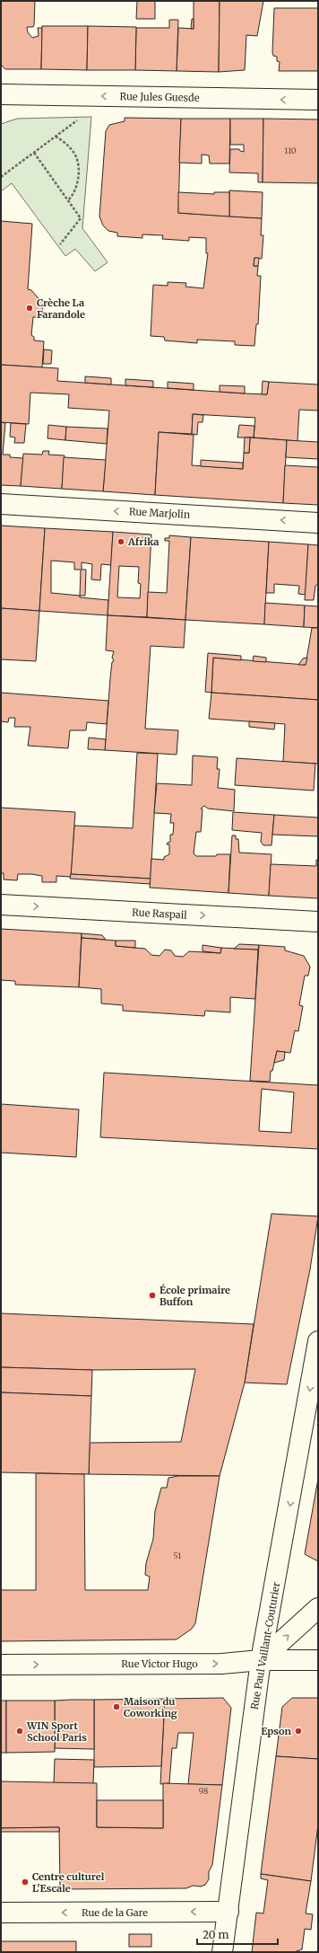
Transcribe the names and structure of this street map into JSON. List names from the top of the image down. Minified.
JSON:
{"streets":{"street":["Rue Jules Guesde","Rue Marjolin","Rue Raspail","Rue Paul Vaillant-Couturier","Rue Victor Hugo","Rue de la Gare"]},"crossings":[["Rue Paul Vaillant-Couturier","Rue Victor Hugo"],["Rue Paul Vaillant-Couturier","Rue de la Gare"]],"one_way":["Rue Jules Guesde","Rue Marjolin","Rue Raspail","Rue Paul Vaillant-Couturier","Rue Victor Hugo","Rue de la Gare"],"places":["Crèche La Farandole","Afrika","École primaire Buffon","Maison du Coworking","WIN Sport School Paris","Epson","Centre culturel L'Escale"],"house_numbers":["110","51","98"],"scale_bar":"20 m"}
